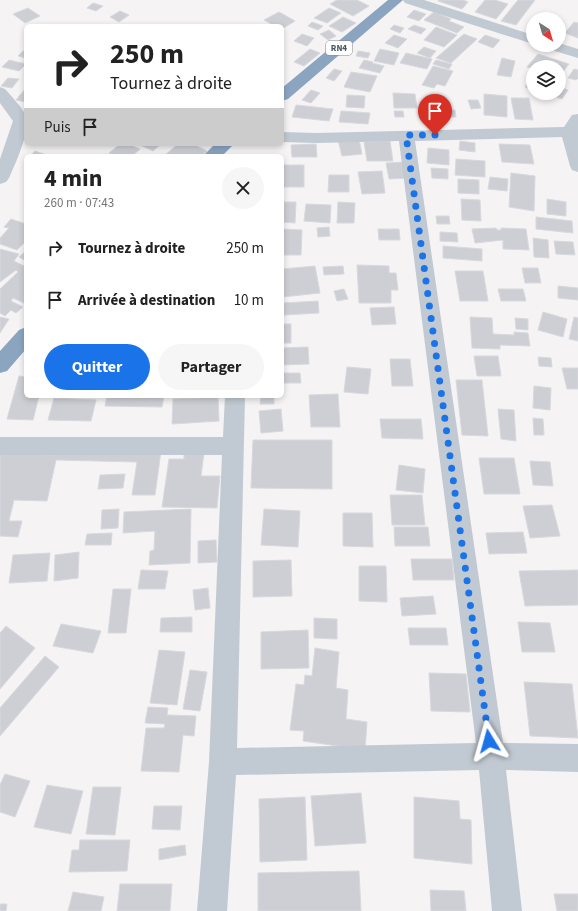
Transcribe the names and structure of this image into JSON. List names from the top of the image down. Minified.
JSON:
{"streets":{"highway":["RN4"]},"north":"bottom right","page":{"turn":["250 m","Tournez à droite"],"then":"Puis","heading":["4 min","260 m · 07:43"],"list":[{"name":"Tournez à droite","value":"250 m"},{"name":"Arrivée à destination","value":"10 m"}],"buttons":["Quitter","Partager"]}}
